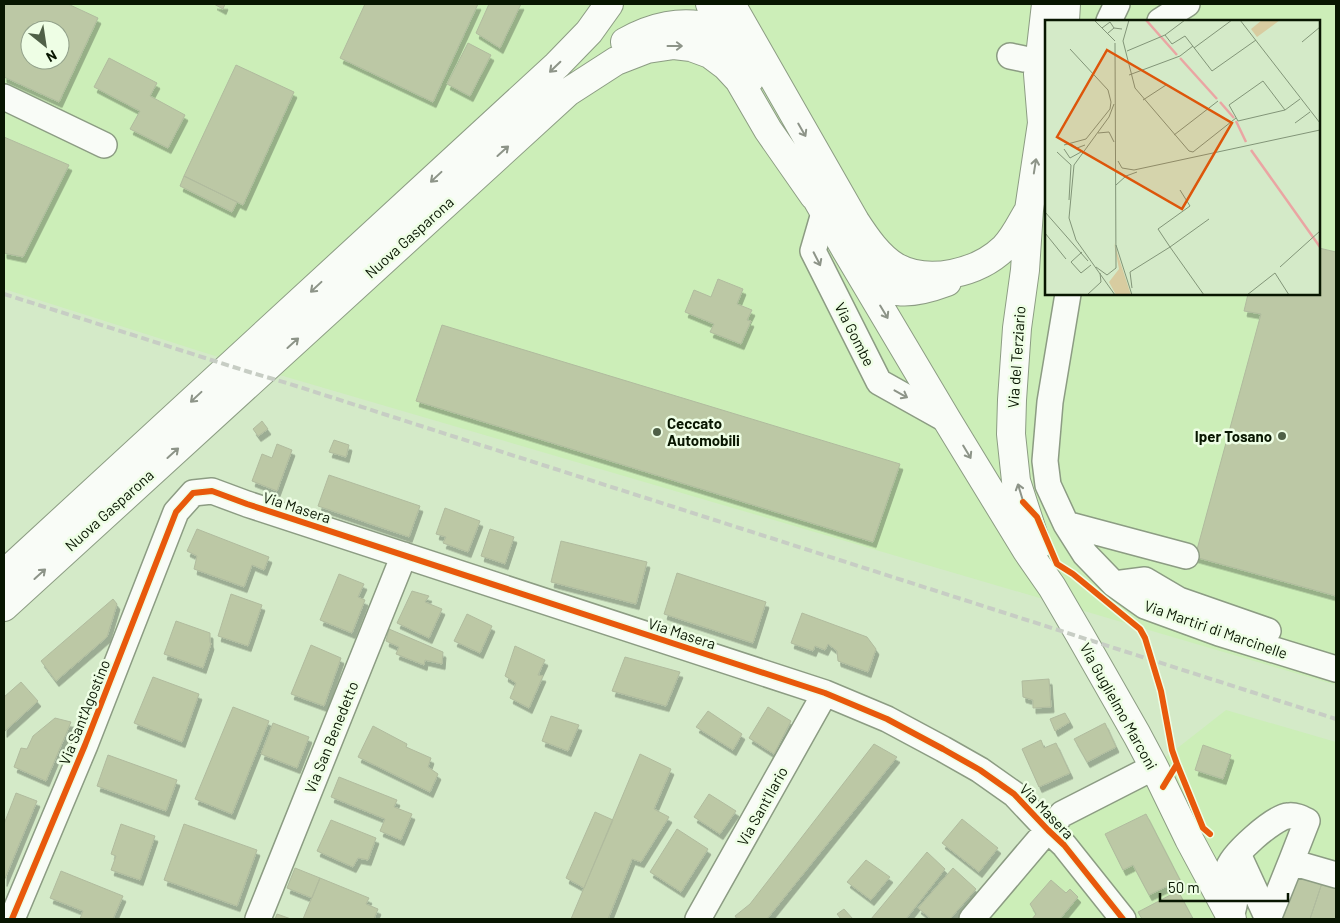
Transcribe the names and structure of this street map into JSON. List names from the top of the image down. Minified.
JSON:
{"streets":{"main road":["Nuova Gasparona","Via Gombe","Via del Terziario","Via Guglielmo Marconi"],"street":["Via Masera","Via Martiri di Marcinelle","Via Sant'Agostino","Via San Benedetto","Via Sant'Ilario"]},"crossings":[["Nuova Gasparona","Via Gombe"],["Via Gombe","Via del Terziario"],["Via Gombe","Via Guglielmo Marconi"],["Via Masera","Via Sant'Agostino"],["Via Masera","Via San Benedetto"],["Via Masera","Via Sant'Ilario"]],"one_way":["Via Gombe","Via del Terziario"],"places":["Ceccato Automobili","Iper Tosano"],"scale_bar":"50 m","north":"bottom right"}
